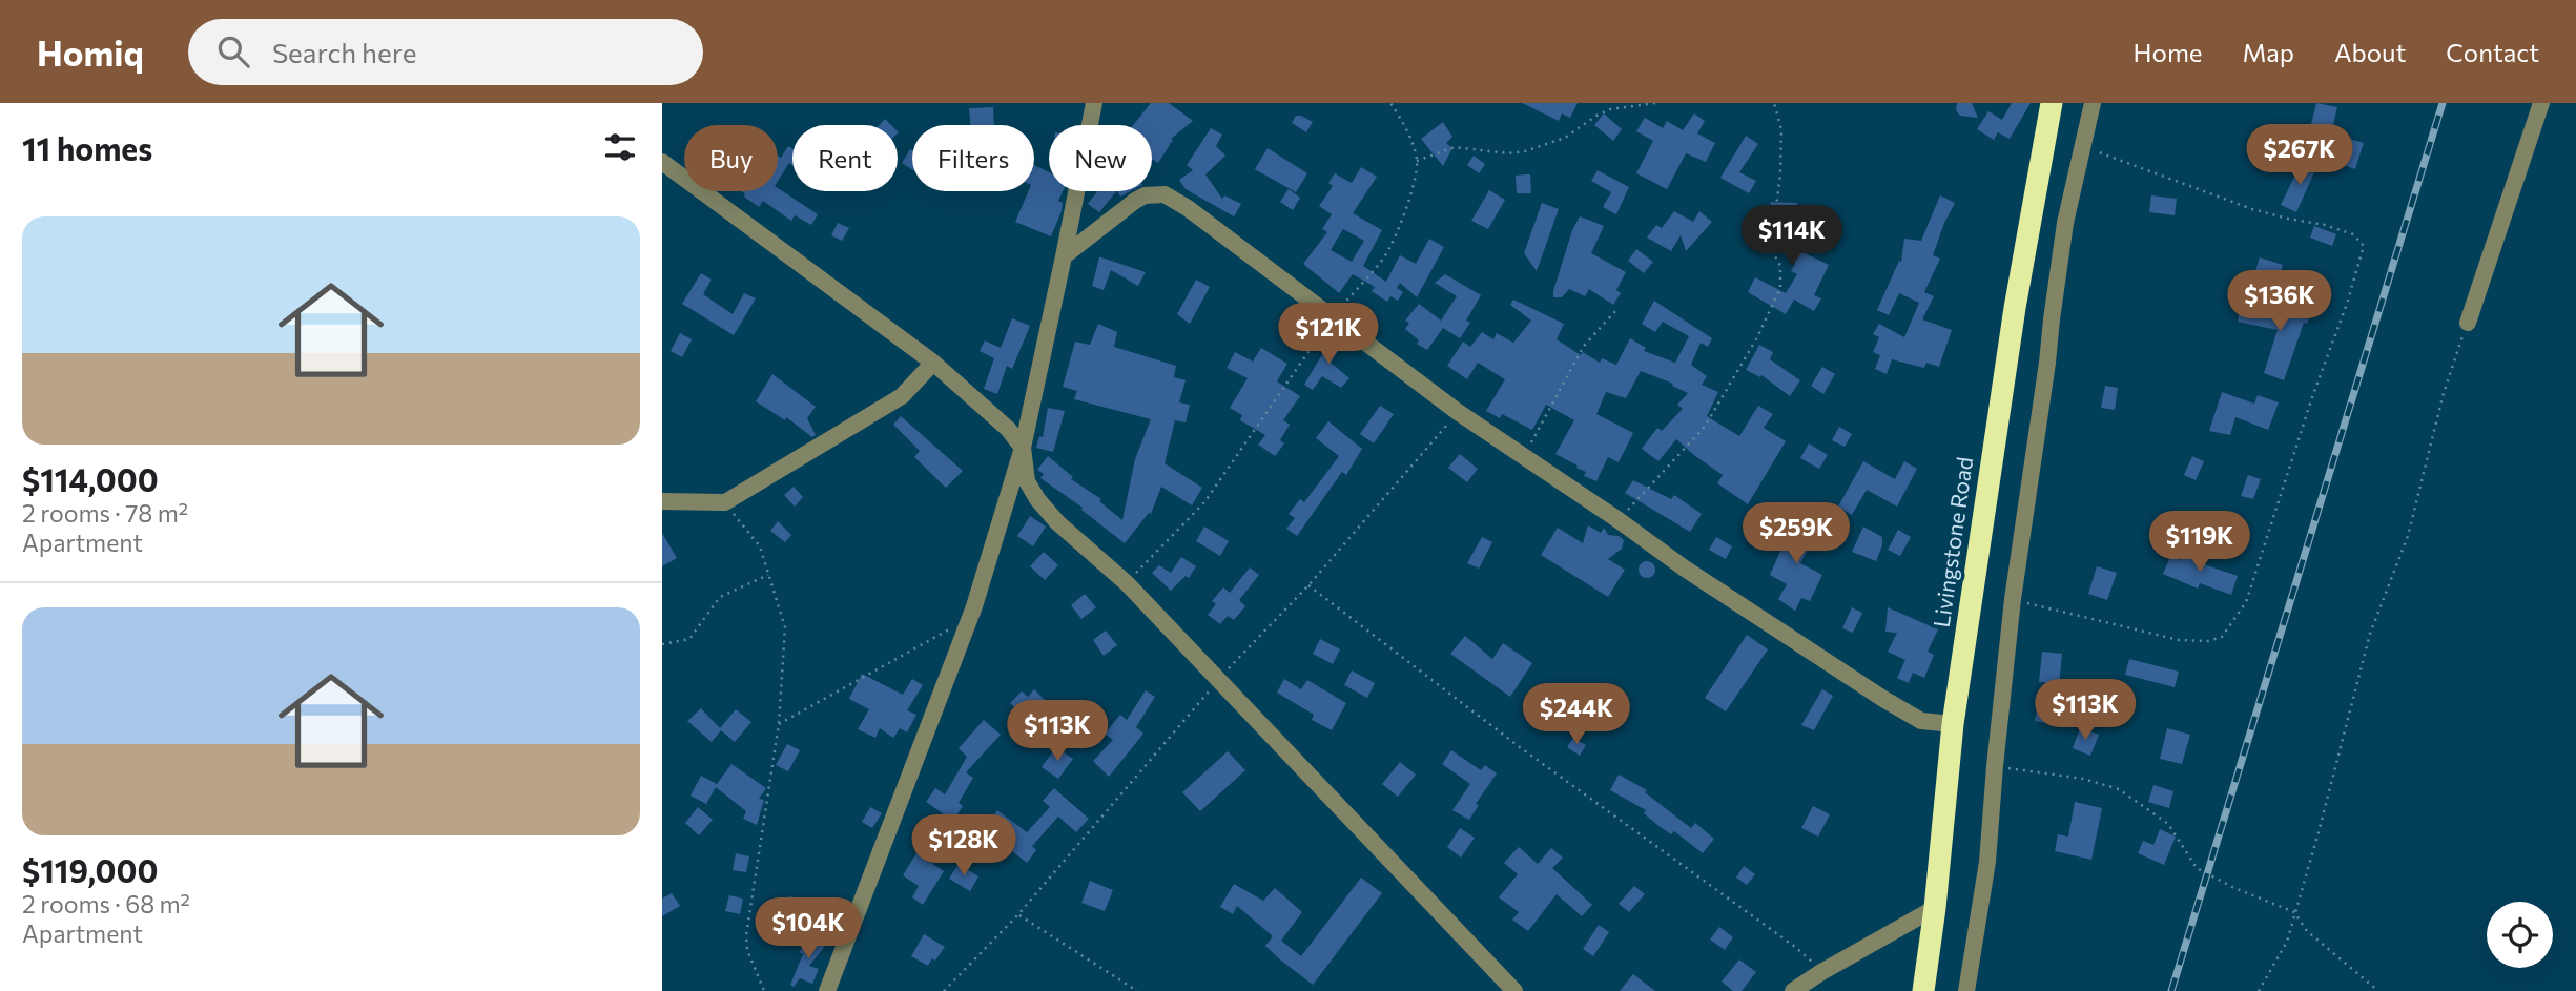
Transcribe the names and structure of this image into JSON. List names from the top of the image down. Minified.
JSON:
{"streets":{"highway":["Livingstone Road"]},"page":{"header":"Homiq","search":"Search here","nav":["Home","Map","About","Contact"],"heading":"11 homes","price":["$267K","$114K","$136K","$121K","$259K","$119K","$113K","$244K","$113K","$128K","$104K"],"chip":["Buy","Rent","Filters","New"],"list":[{"name":"$114,000","note":"2 rooms · 78 m² · Apartment"},{"name":"$119,000","note":"2 rooms · 68 m² · Apartment"}]}}
